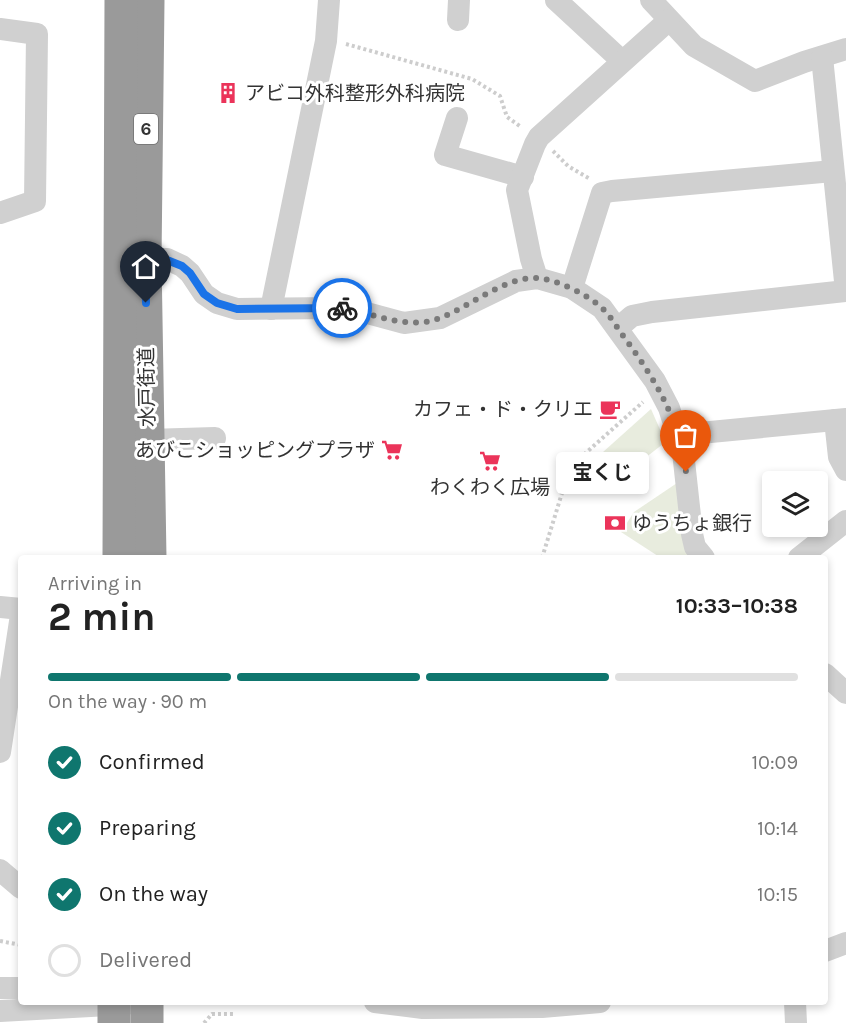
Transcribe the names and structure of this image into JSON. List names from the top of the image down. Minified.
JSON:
{"streets":{"highway":["6","水戸街道"]},"places":{"building":["アビコ外科整形外科病院"],"cafe":["カフェ・ド・クリエ"],"supermarket":["あびこショッピングプラザ","わくわく広場"],"other":["宝くじ"],"bank":["ゆうちょ銀行"]},"page":{"bubble":"宝くじ","heading":["2 min","Arriving in","10:33–10:38"],"bar":"On the way · 90 m","list":[["Confirmed","10:09"],["Preparing","10:14"],["On the way","10:15"],"Delivered"]}}
